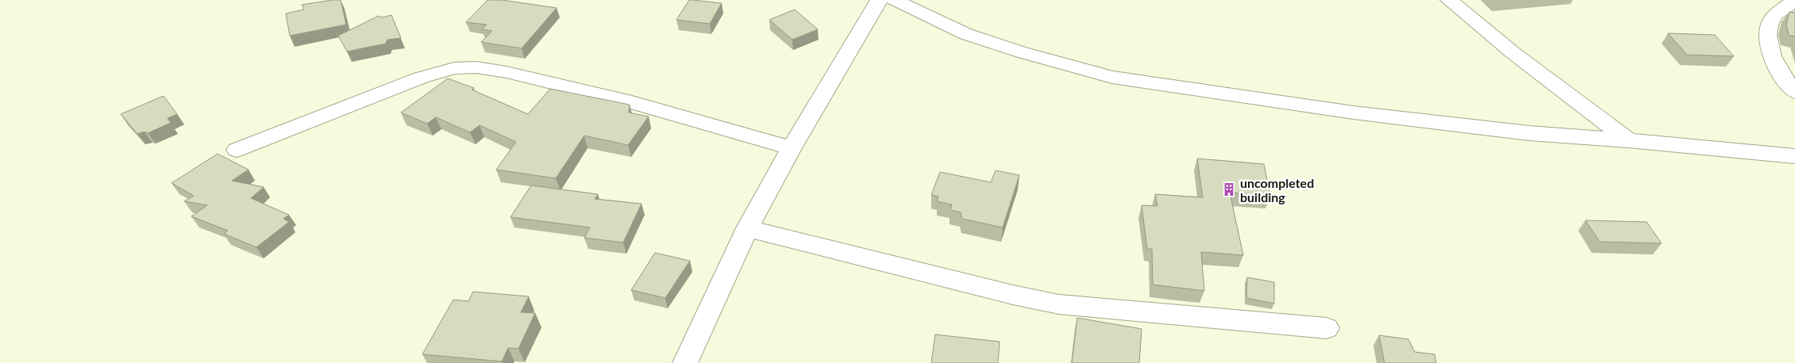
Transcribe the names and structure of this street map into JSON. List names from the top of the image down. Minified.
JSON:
{"places":{"building":["uncompleted building"]}}
